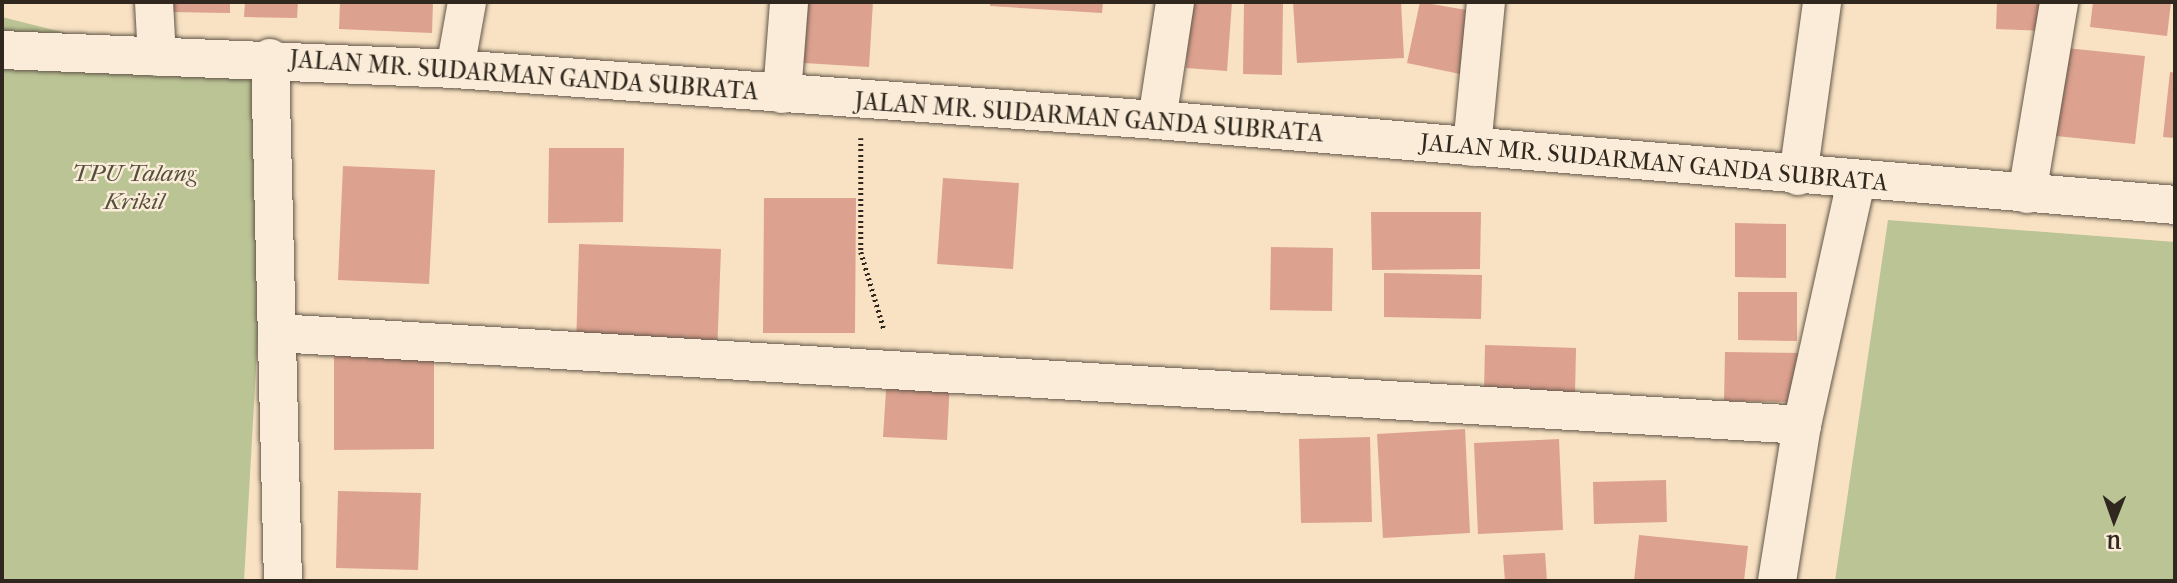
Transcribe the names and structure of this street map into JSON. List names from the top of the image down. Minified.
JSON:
{"streets":{"street":["JALAN MR. SUDARMAN GANDA SUBRATA"]},"parks":["TPU Talang Krikil"],"north":"bottom"}
